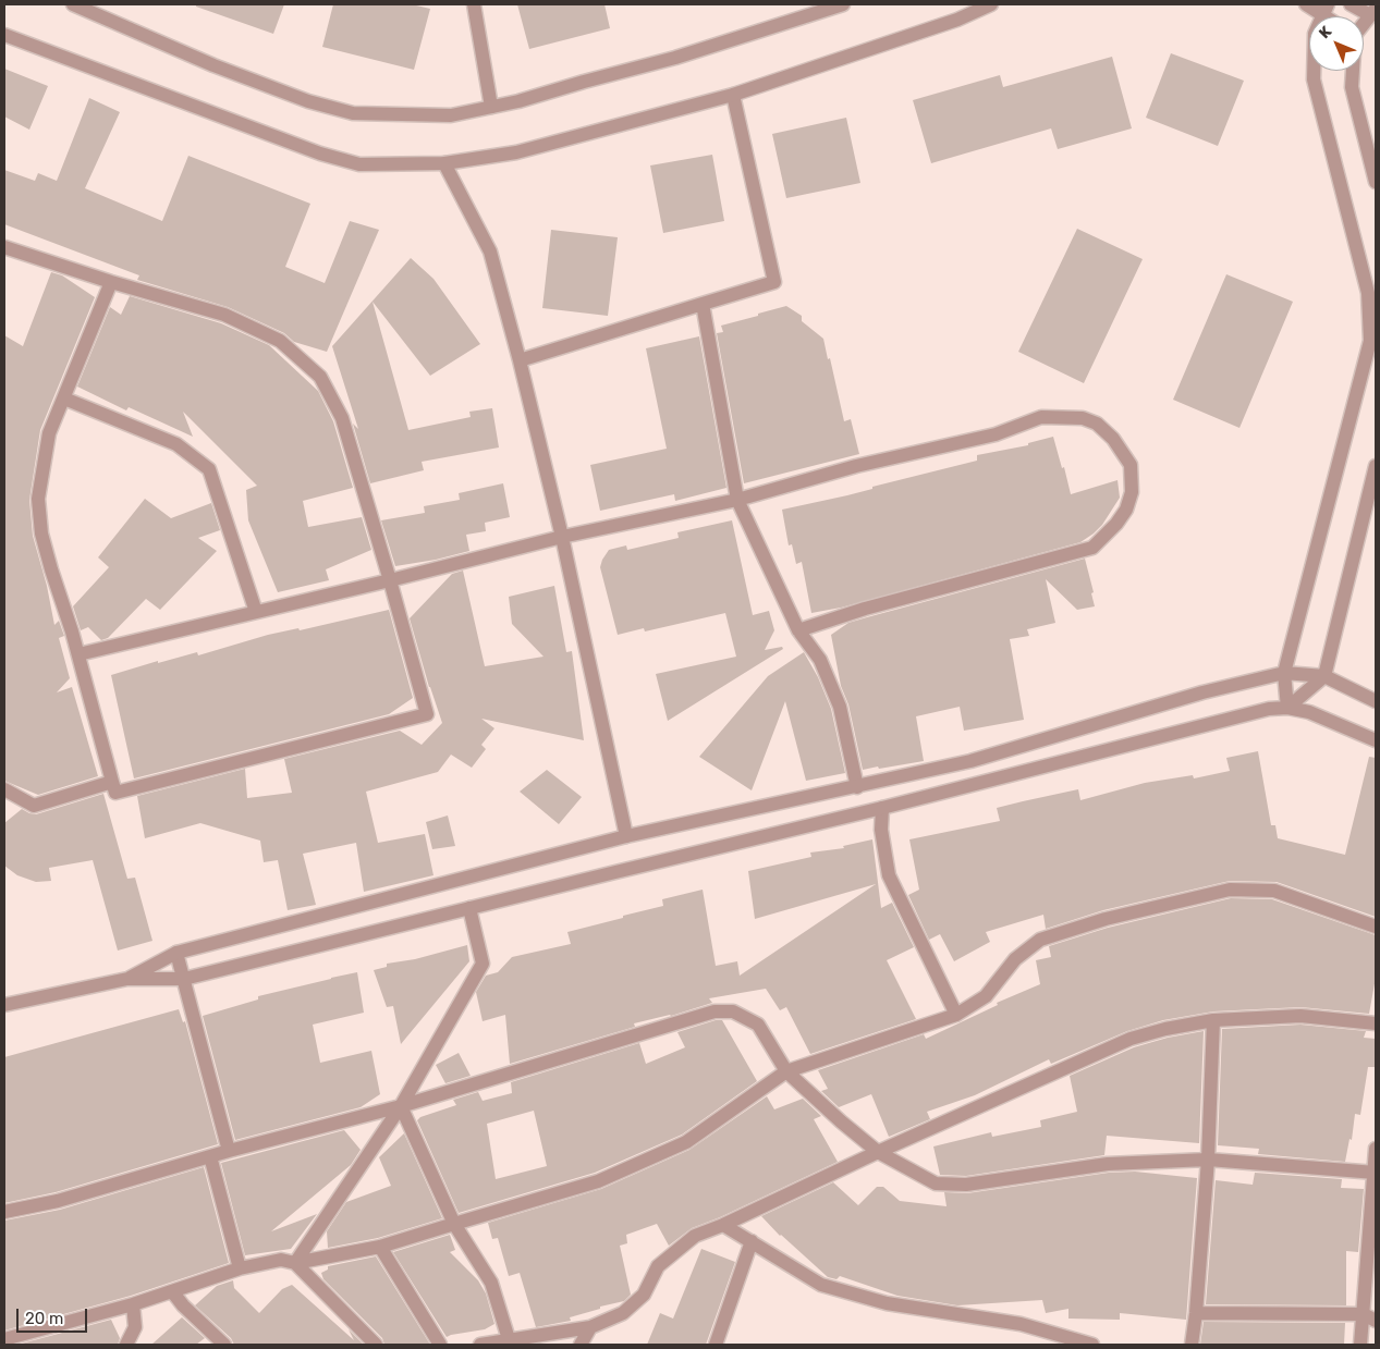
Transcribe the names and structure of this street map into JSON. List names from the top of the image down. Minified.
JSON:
{"scale_bar":"20 m","north":"top left"}
